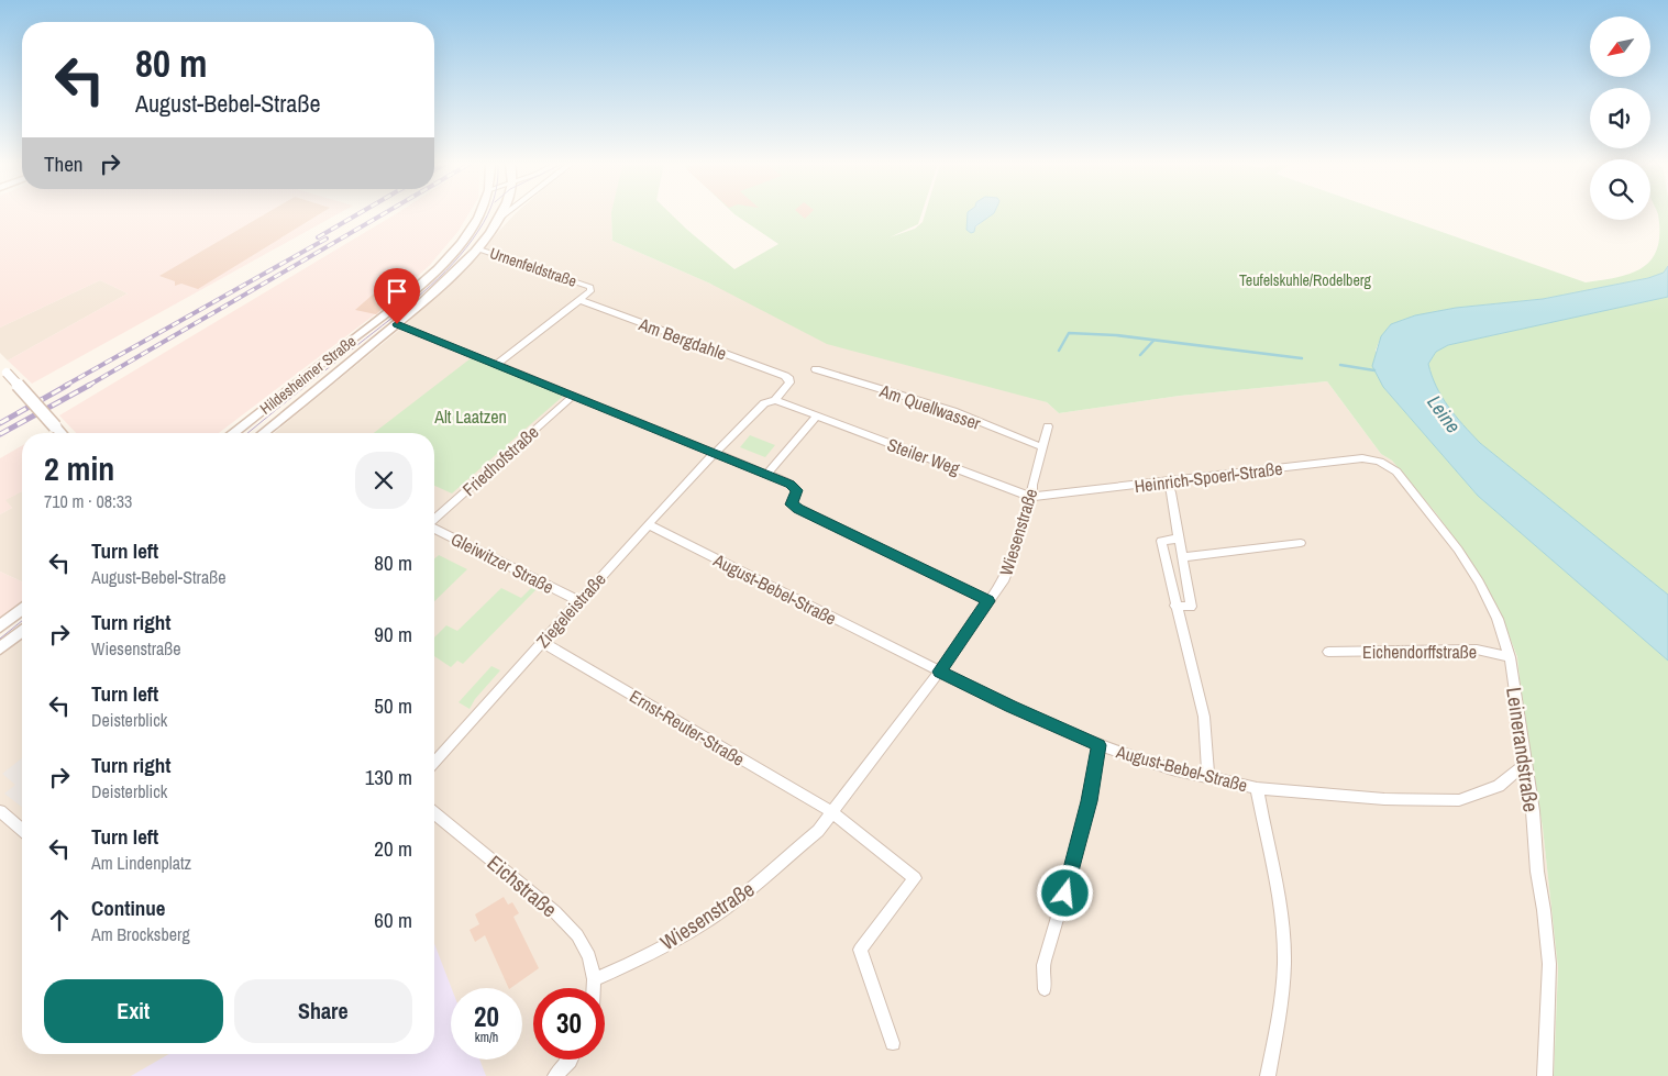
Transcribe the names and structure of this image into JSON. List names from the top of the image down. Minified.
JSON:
{"streets":{"main road":["Hildesheimer Straße"],"street":["Urnenfeldstraße","Am Bergdahle","Am Quellwasser","Steiler Weg","Friedhofstraße","Heinrich-Spoerl-Straße","Wiesenstraße","Gleiwitzer Straße","August-Bebel-Straße","Ziegeleistraße","Eichendorffstraße","Ernst-Reuter-Straße","Leinerandstraße","Eichstraße"]},"crossings":[["Urnenfeldstraße","Am Bergdahle"],["Urnenfeldstraße","Hildesheimer Straße"],["Am Bergdahle","Steiler Weg"],["Am Bergdahle","Ziegeleistraße"],["Am Quellwasser","Wiesenstraße"],["Steiler Weg","Heinrich-Spoerl-Straße"],["Steiler Weg","Wiesenstraße"],["Steiler Weg","Ziegeleistraße"],["Heinrich-Spoerl-Straße","Wiesenstraße"],["Heinrich-Spoerl-Straße","Leinerandstraße"],["Wiesenstraße","August-Bebel-Straße"],["Wiesenstraße","Ernst-Reuter-Straße"],["Wiesenstraße","Eichstraße"],["Gleiwitzer Straße","Ziegeleistraße"],["August-Bebel-Straße","Ziegeleistraße"],["August-Bebel-Straße","Leinerandstraße"],["Ziegeleistraße","Ernst-Reuter-Straße"],["Eichendorffstraße","Leinerandstraße"]],"water":["Leine"],"parks":["Teufelskuhle/Rodelberg","Alt Laatzen"],"north":"bottom left","page":{"turn":["80 m","August-Bebel-Straße"],"then":"Then","heading":["2 min","710 m · 08:33"],"list":[{"name":"Turn left","note":"August-Bebel-Straße","value":"80 m"},{"name":"Turn right","note":"Wiesenstraße","value":"90 m"},{"name":"Turn left","note":"Deisterblick","value":"50 m"},{"name":"Turn right","note":"Deisterblick","value":"130 m"},{"name":"Turn left","note":"Am Lindenplatz","value":"20 m"},{"name":"Continue","note":"Am Brocksberg","value":"60 m"}],"buttons":["Exit","Share"],"speed":"20 km/h","limit":"30"}}
